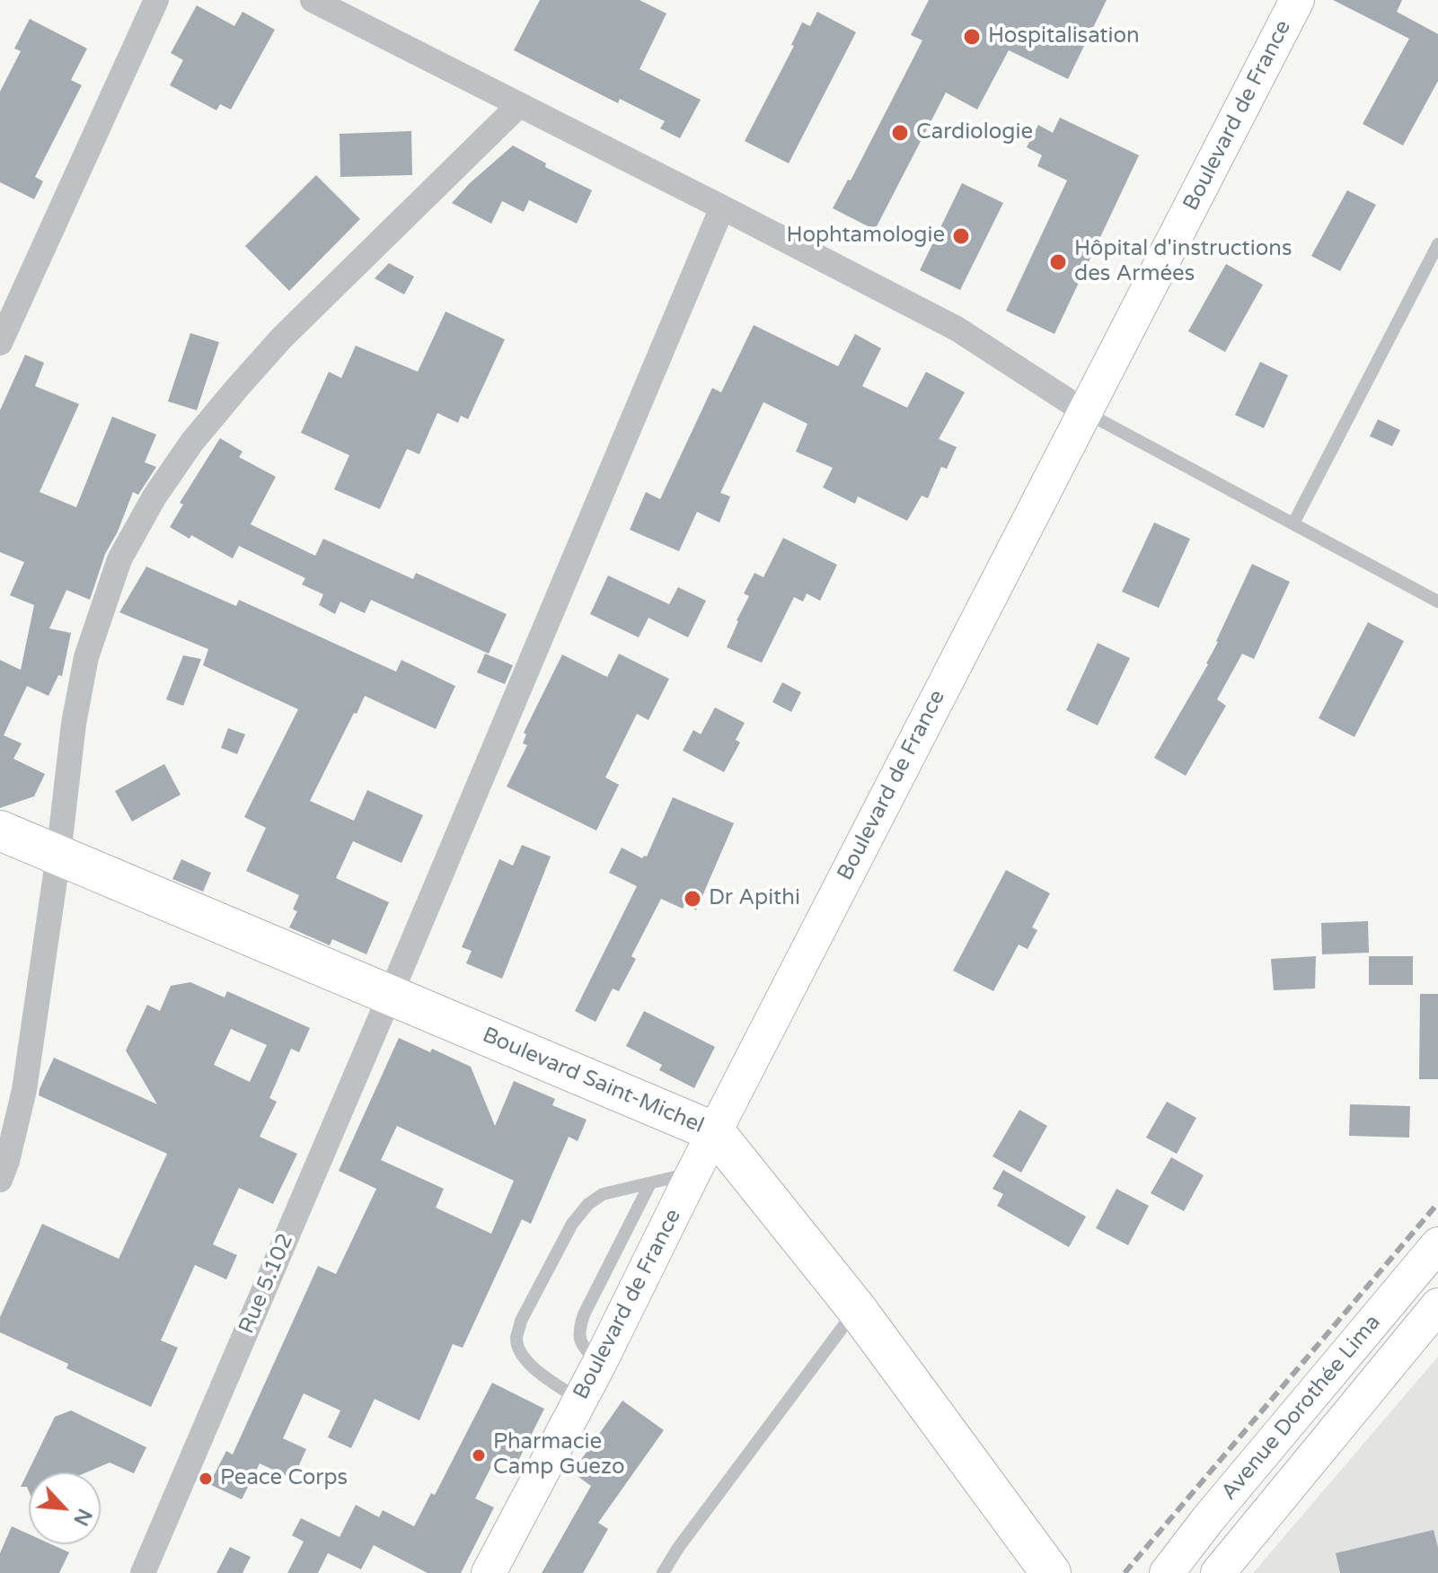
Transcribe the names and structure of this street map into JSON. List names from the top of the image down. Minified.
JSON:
{"streets":{"main road":["Boulevard Saint-Michel"],"street":["Boulevard de France","Rue 5.102","Avenue Dorothée Lima"]},"crossings":[["Boulevard de France","Boulevard Saint-Michel"],["Boulevard Saint-Michel","Rue 5.102"]],"places":["Hospitalisation","Cardiologie","Hophtamologie","Hôpital d'instructions des Armées","Dr Apithi","Pharmacie Camp Guezo","Peace Corps"],"north":"bottom right"}
